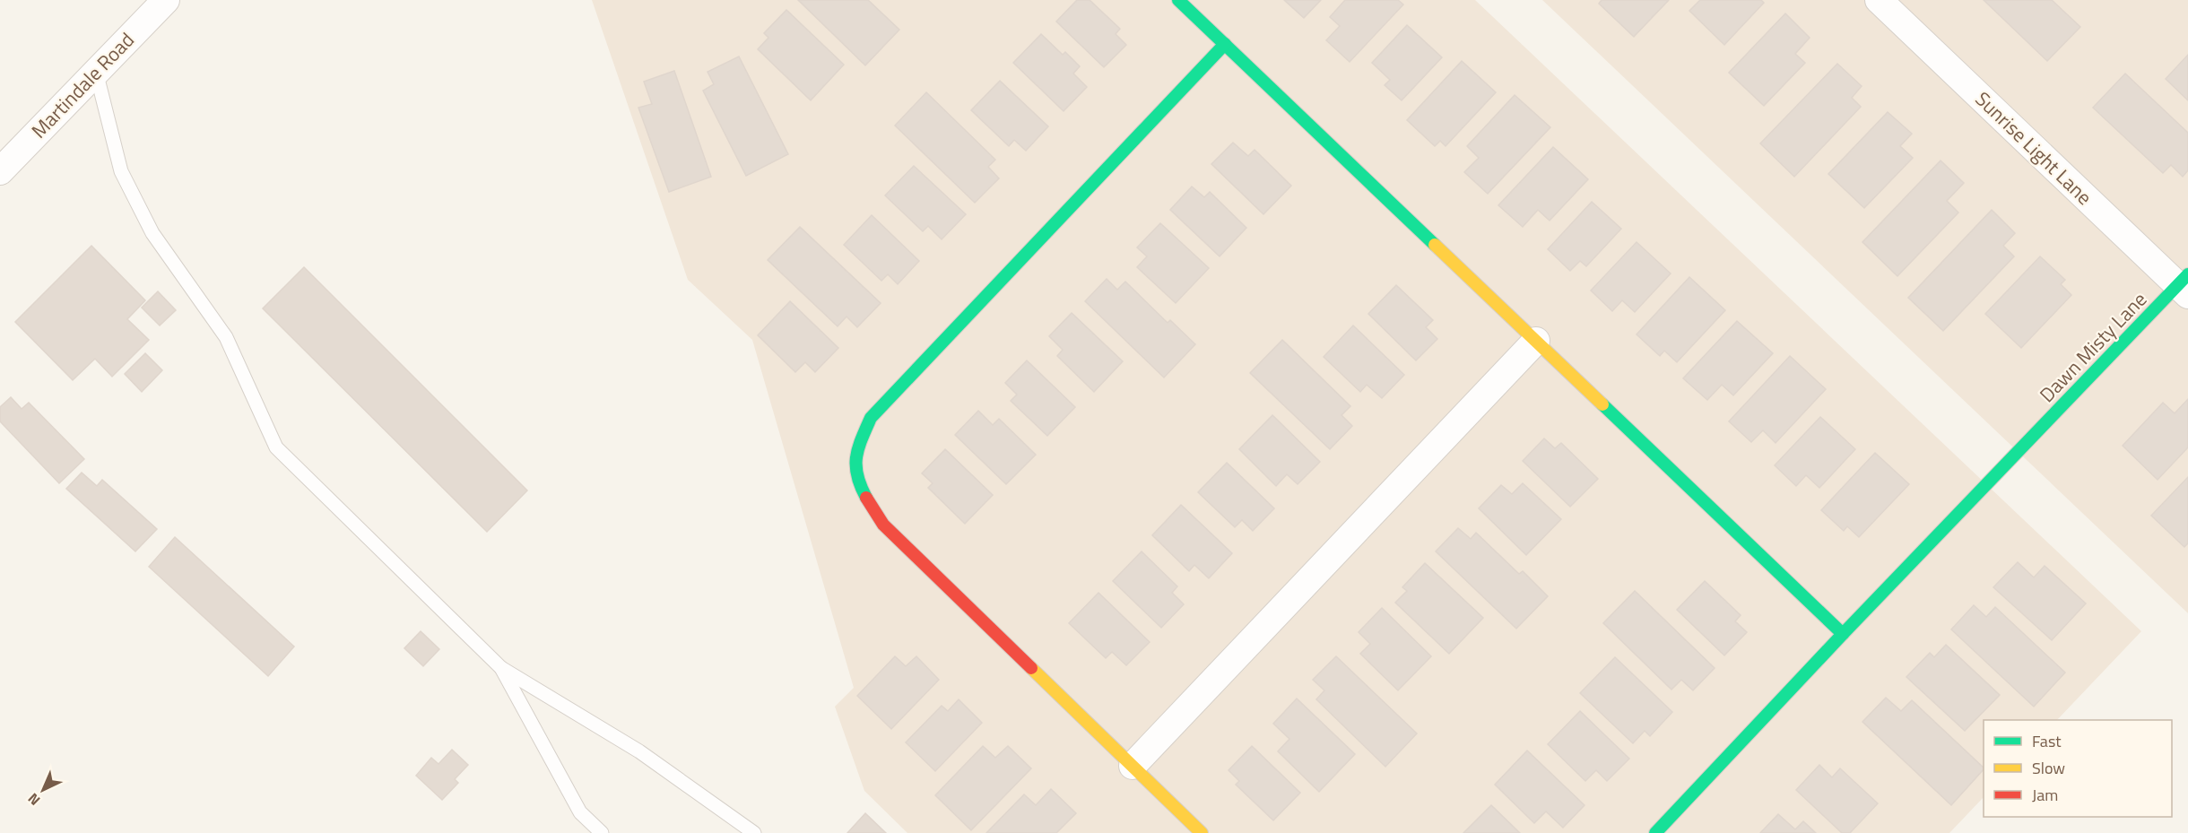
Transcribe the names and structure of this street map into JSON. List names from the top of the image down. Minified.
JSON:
{"streets":{"street":["Martindale Road","Sunrise Light Lane","Dawn Misty Lane"]},"crossings":[["Sunrise Light Lane","Dawn Misty Lane"]],"legend":["Fast","Slow","Jam"],"north":"bottom left"}
